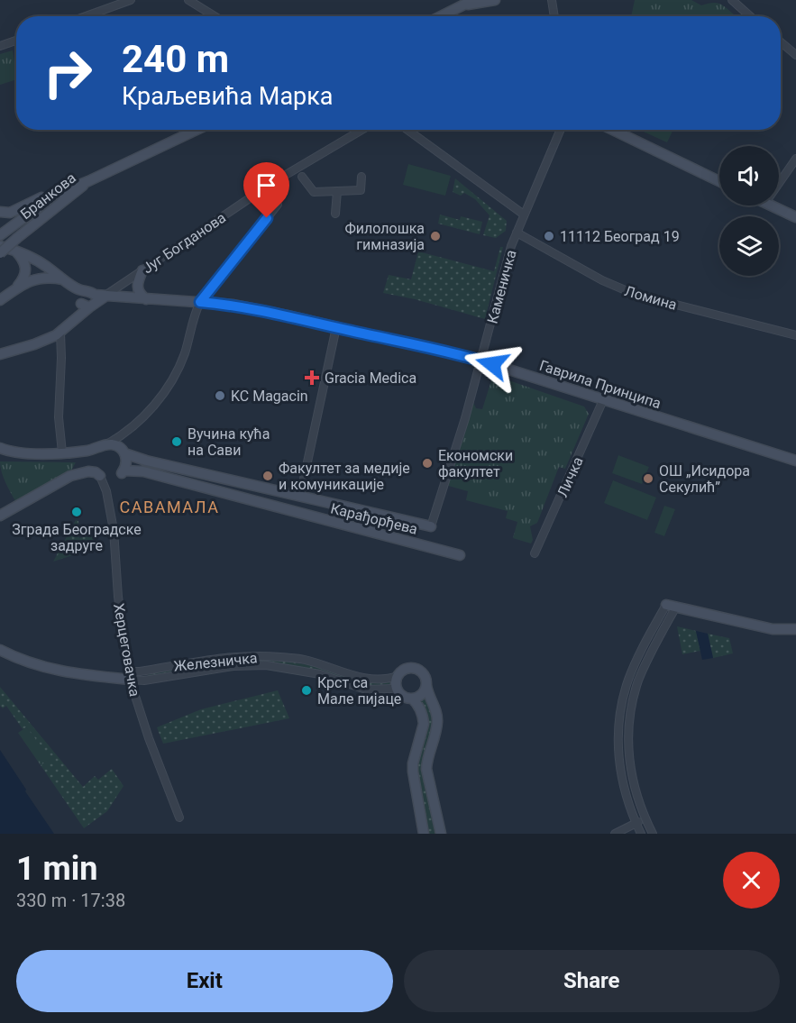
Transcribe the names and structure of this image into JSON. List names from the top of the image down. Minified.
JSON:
{"streets":{"main road":["Бранкова","Гаврила Принципа","Карађорђева"],"street":["Југ Богданова","Каменичка","Ломина","Личка","Херцеговачка","Железничка"]},"crossings":[["Југ Богданова","Гаврила Принципа"],["Каменичка","Ломина"],["Каменичка","Гаврила Принципа"],["Каменичка","Карађорђева"],["Гаврила Принципа","Личка"],["Херцеговачка","Железничка"]],"districts":["САВАМАЛА"],"places":{"other":["Филолошка гимназија","11112 Београд 19","KC Magacin","Вучина кућа на Сави","Економски факултет","Факултет за медије и комуникације","ОШ „Исидора Секулић”","Зграда Београдске задруге","Крст са Мале пијаце"],"health":["Gracia Medica"]},"page":{"turn":["240 m","Краљевића Марка"],"heading":["1 min","330 m · 17:38"],"buttons":["Exit","Share"]}}
